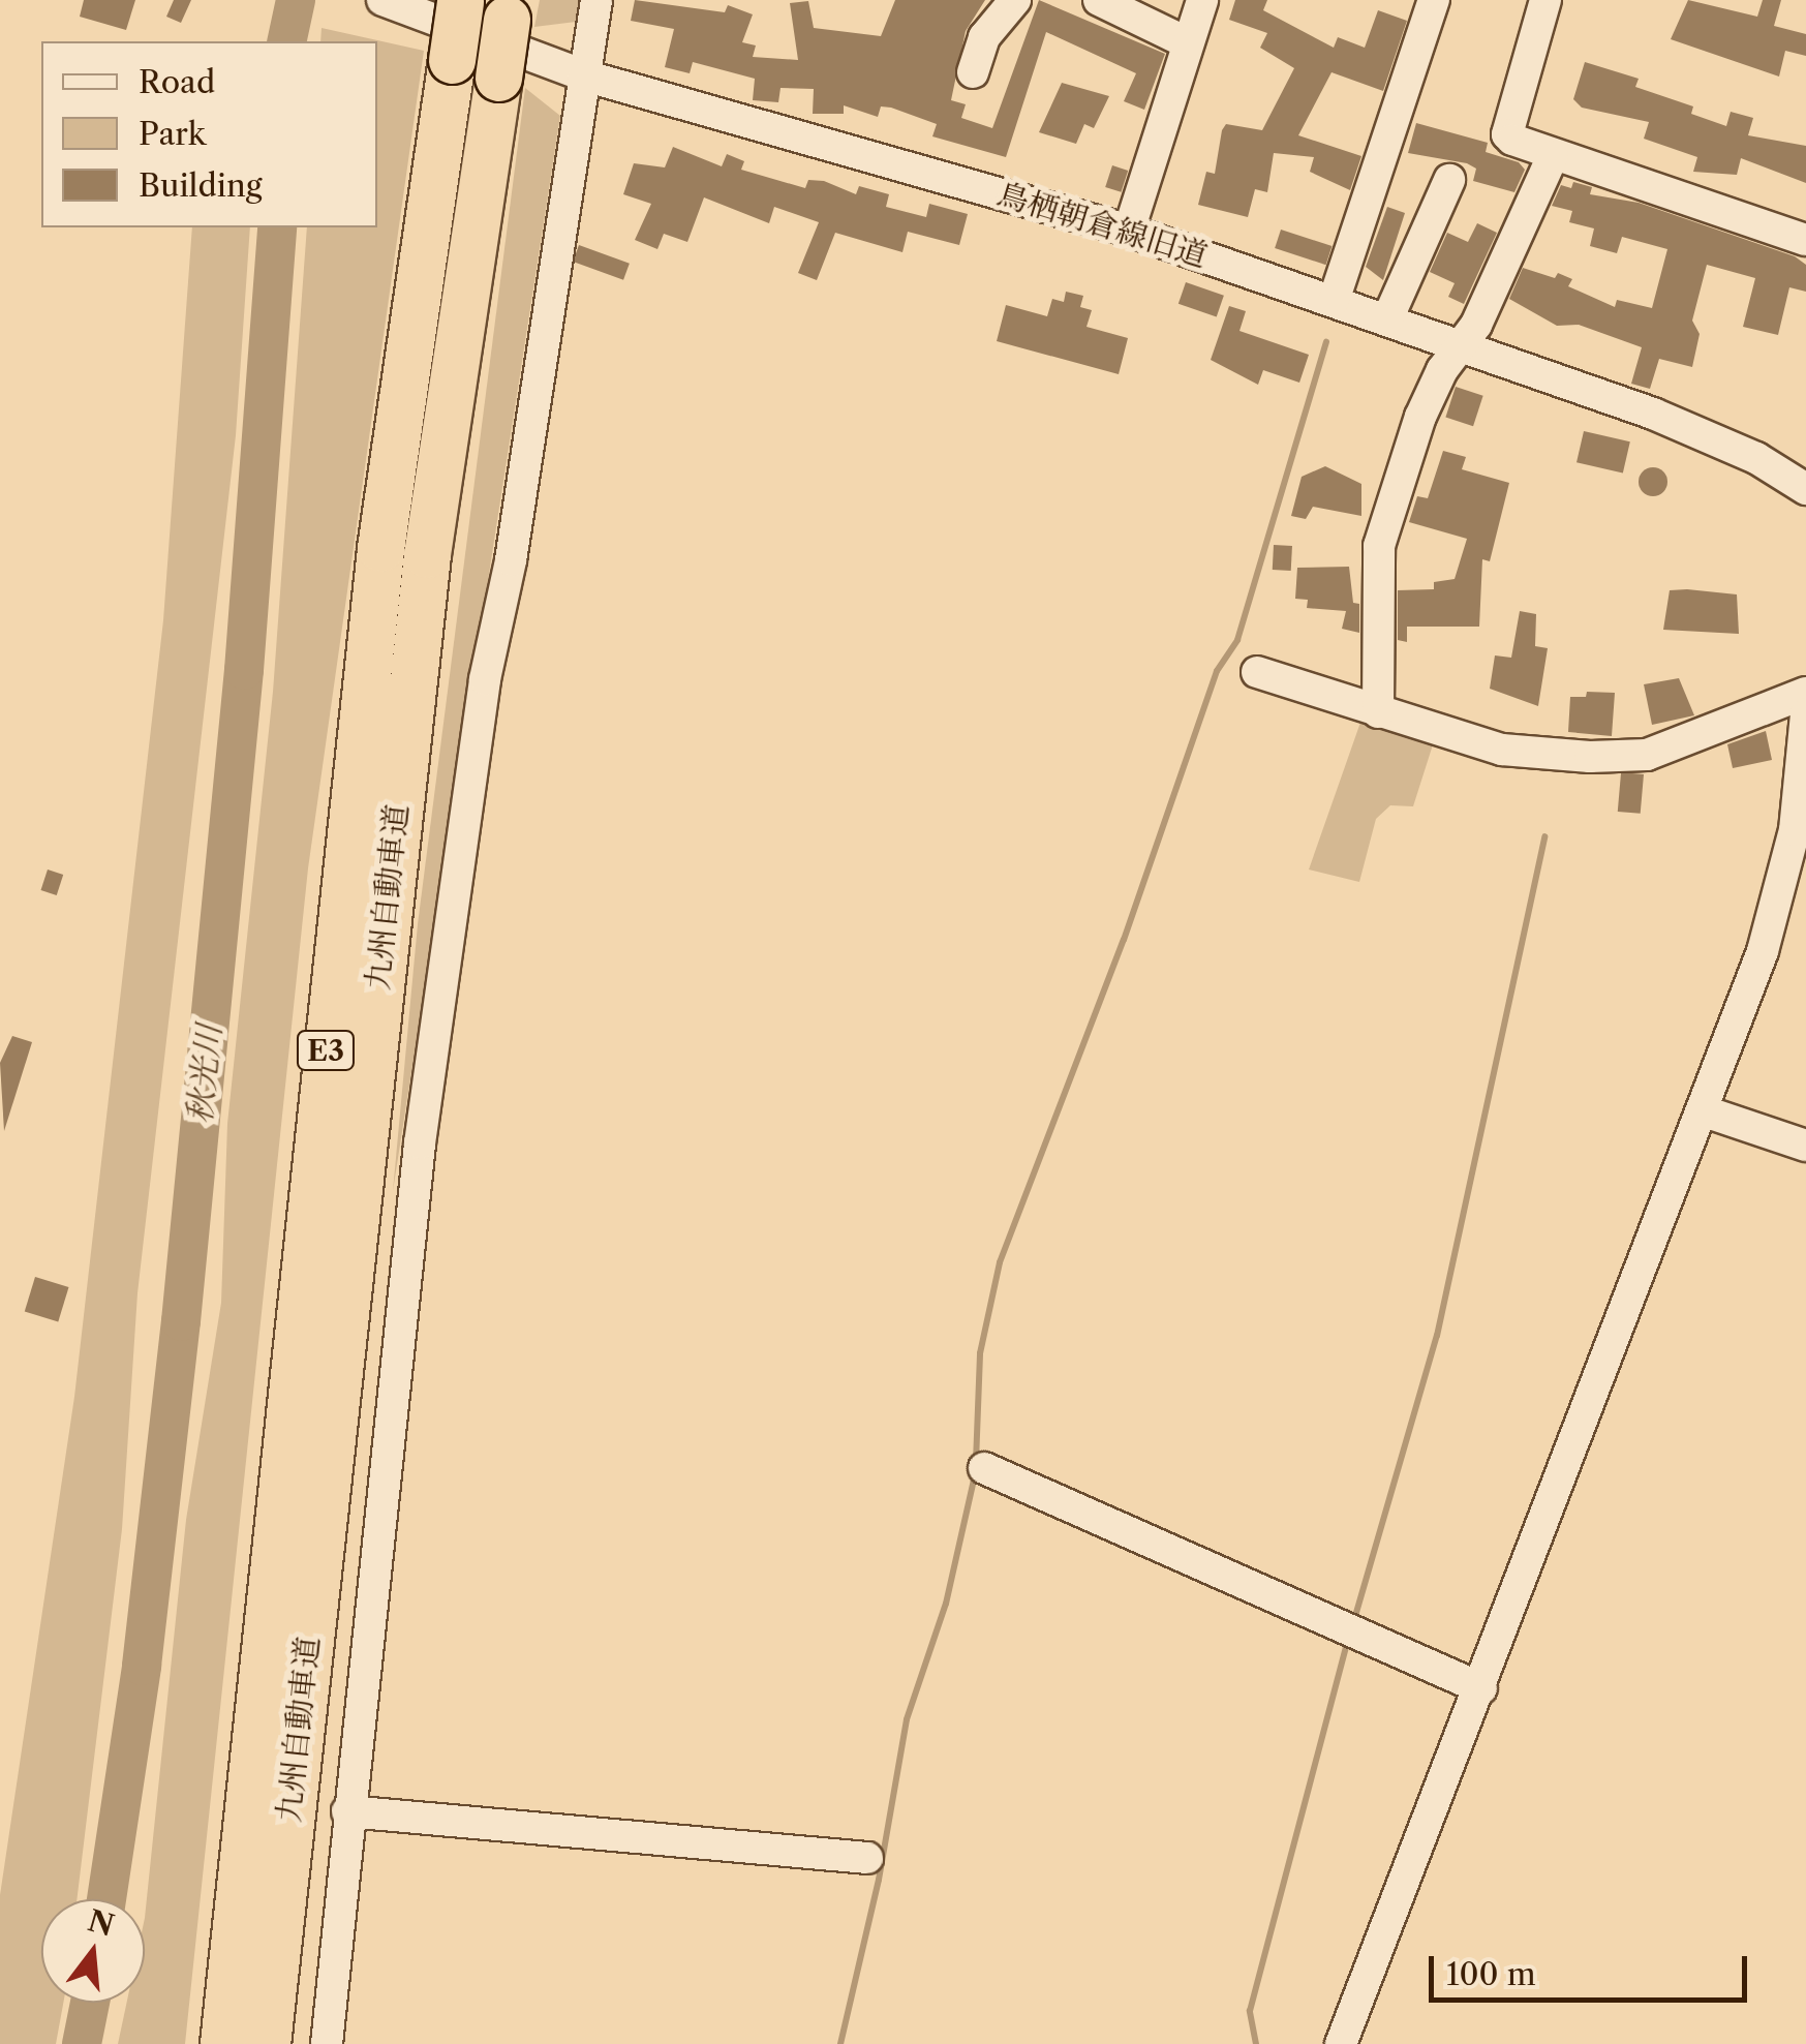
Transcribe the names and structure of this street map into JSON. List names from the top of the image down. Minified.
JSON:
{"streets":{"highway":["九州自動車道","E3"],"street":["鳥栖朝倉線旧道"]},"water":["秋光川"],"legend":["Road","Park","Building"],"scale_bar":"100 m","north":"top"}
